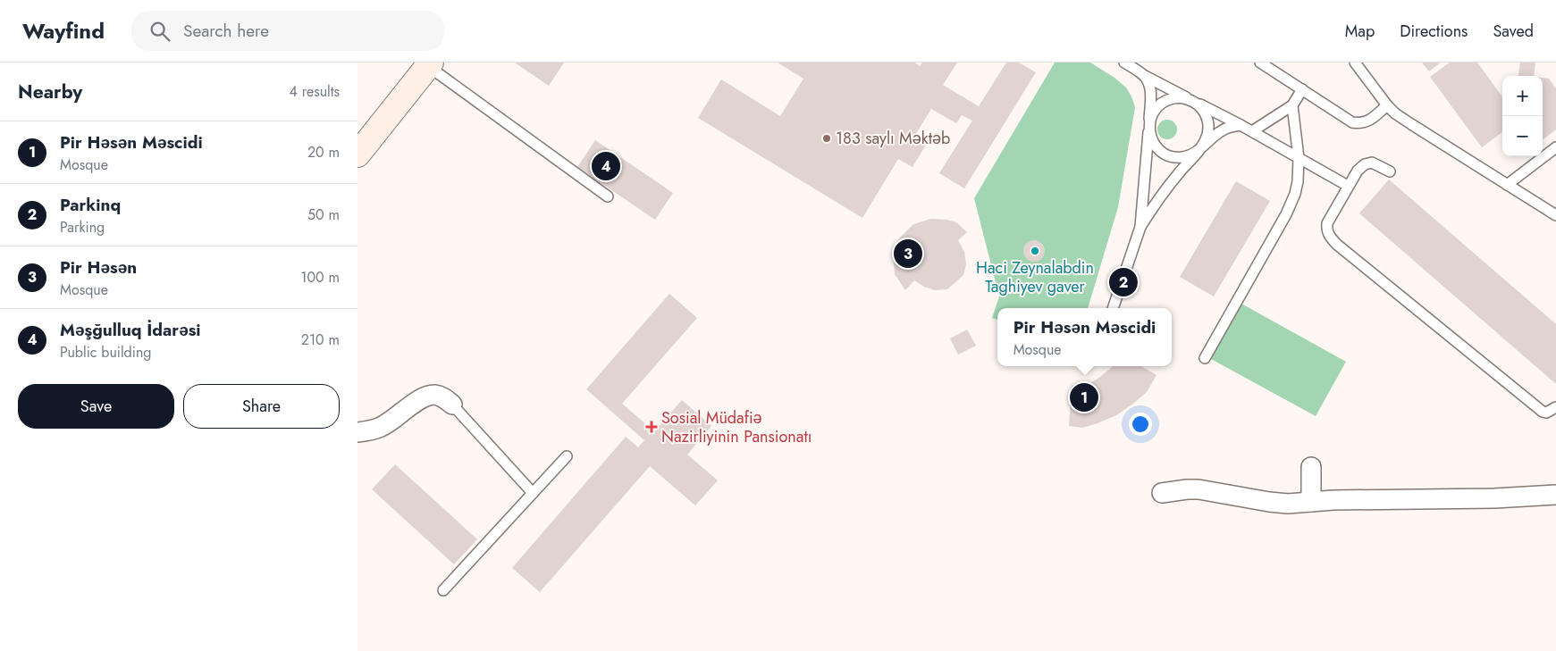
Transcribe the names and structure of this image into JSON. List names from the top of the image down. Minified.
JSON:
{"places":{"other":["183 saylı Məktəb","Haci Zeynalabdin Taghiyev gaver"],"health":["Sosial Müdafiə Nazirliyinin Pansionatı"]},"page":{"header":"Wayfind","search":"Search here","nav":["Map","Directions","Saved"],"heading":["Nearby","4 results"],"map_buttons":["+","−"],"list":[{"mark":"1","name":"Pir Həsən Məscidi","note":"Mosque","value":"20 m"},{"mark":"2","name":"Parkinq","note":"Parking","value":"50 m"},{"mark":"3","name":"Pir Həsən","note":"Mosque","value":"100 m"},{"mark":"4","name":"Məşğulluq İdarəsi","note":"Public building","value":"210 m"}],"pins":["4","3","2","1"],"popup":["Pir Həsən Məscidi","Mosque"],"buttons":["Save","Share"]}}
